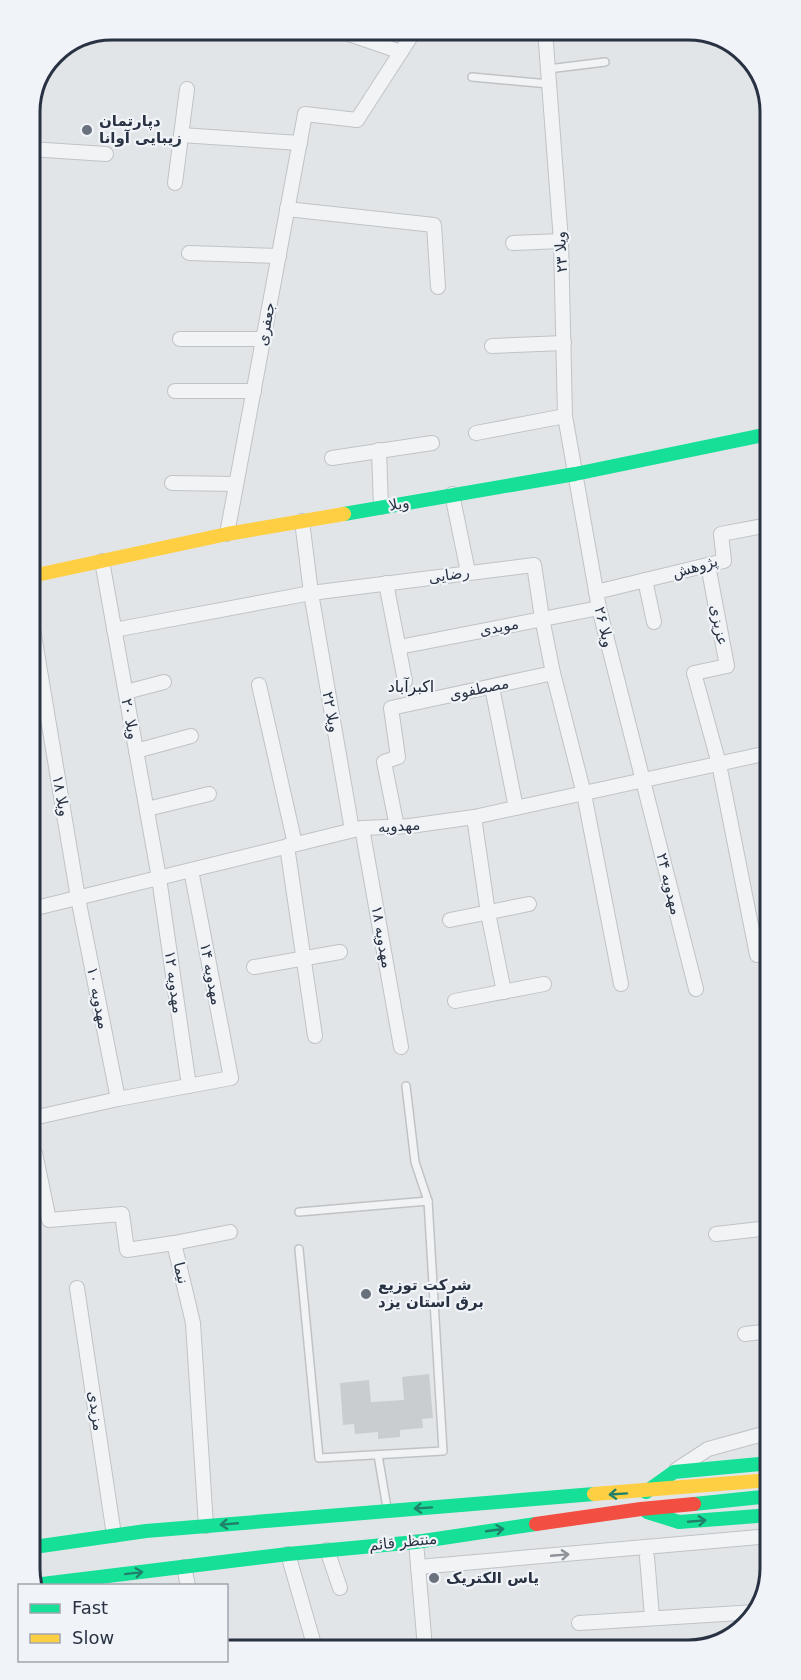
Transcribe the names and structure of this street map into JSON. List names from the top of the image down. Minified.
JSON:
{"streets":{"main road":["ویلا","منتظر قائم"],"street":["ویلا ۲۳","جعفری","پژوهش","رضایی","عزیزی","مویدی","ویلا ۲۶","مصطفوی","ویلا ۲۲","ویلا ۲۰","ویلا ۱۸","مهدویه","مهدویه ۲۴","مهدویه ۱۸","مهدویه ۱۴","مهدویه ۱۲","مهدویه ۱۰","نیما","مزیدی"]},"crossings":[["ویلا ۲۳","ویلا"],["ویلا ۲۳","ویلا ۲۶"],["جعفری","ویلا"],["ویلا","ویلا ۲۶"],["ویلا","ویلا ۲۲"],["ویلا","ویلا ۲۰"],["پژوهش","عزیزی"],["پژوهش","ویلا ۲۶"],["رضایی","مویدی"],["رضایی","ویلا ۲۲"],["رضایی","ویلا ۲۰"],["عزیزی","مهدویه"],["مویدی","ویلا ۲۶"],["ویلا ۲۶","مهدویه"],["ویلا ۲۶","مهدویه ۲۴"],["مصطفوی","مهدویه"],["ویلا ۲۲","مهدویه"],["ویلا ۲۲","مهدویه ۱۸"],["ویلا ۲۰","مهدویه"],["ویلا ۲۰","مهدویه ۱۲"],["ویلا ۱۸","مهدویه"],["ویلا ۱۸","مهدویه ۱۰"],["مهدویه","مهدویه ۲۴"],["مهدویه","مهدویه ۱۸"],["مهدویه","مهدویه ۱۴"],["مهدویه","مهدویه ۱۲"],["مهدویه","مهدویه ۱۰"],["مهدویه ۱۴","مهدویه ۱۲"],["نیما","منتظر قائم"],["مزیدی","منتظر قائم"]],"districts":["اکبرآباد"],"places":["دپارتمان زیبایی آوانا","شرکت توزیع برق استان یزد","یاس الکتریک"],"legend":["Fast","Slow"]}
